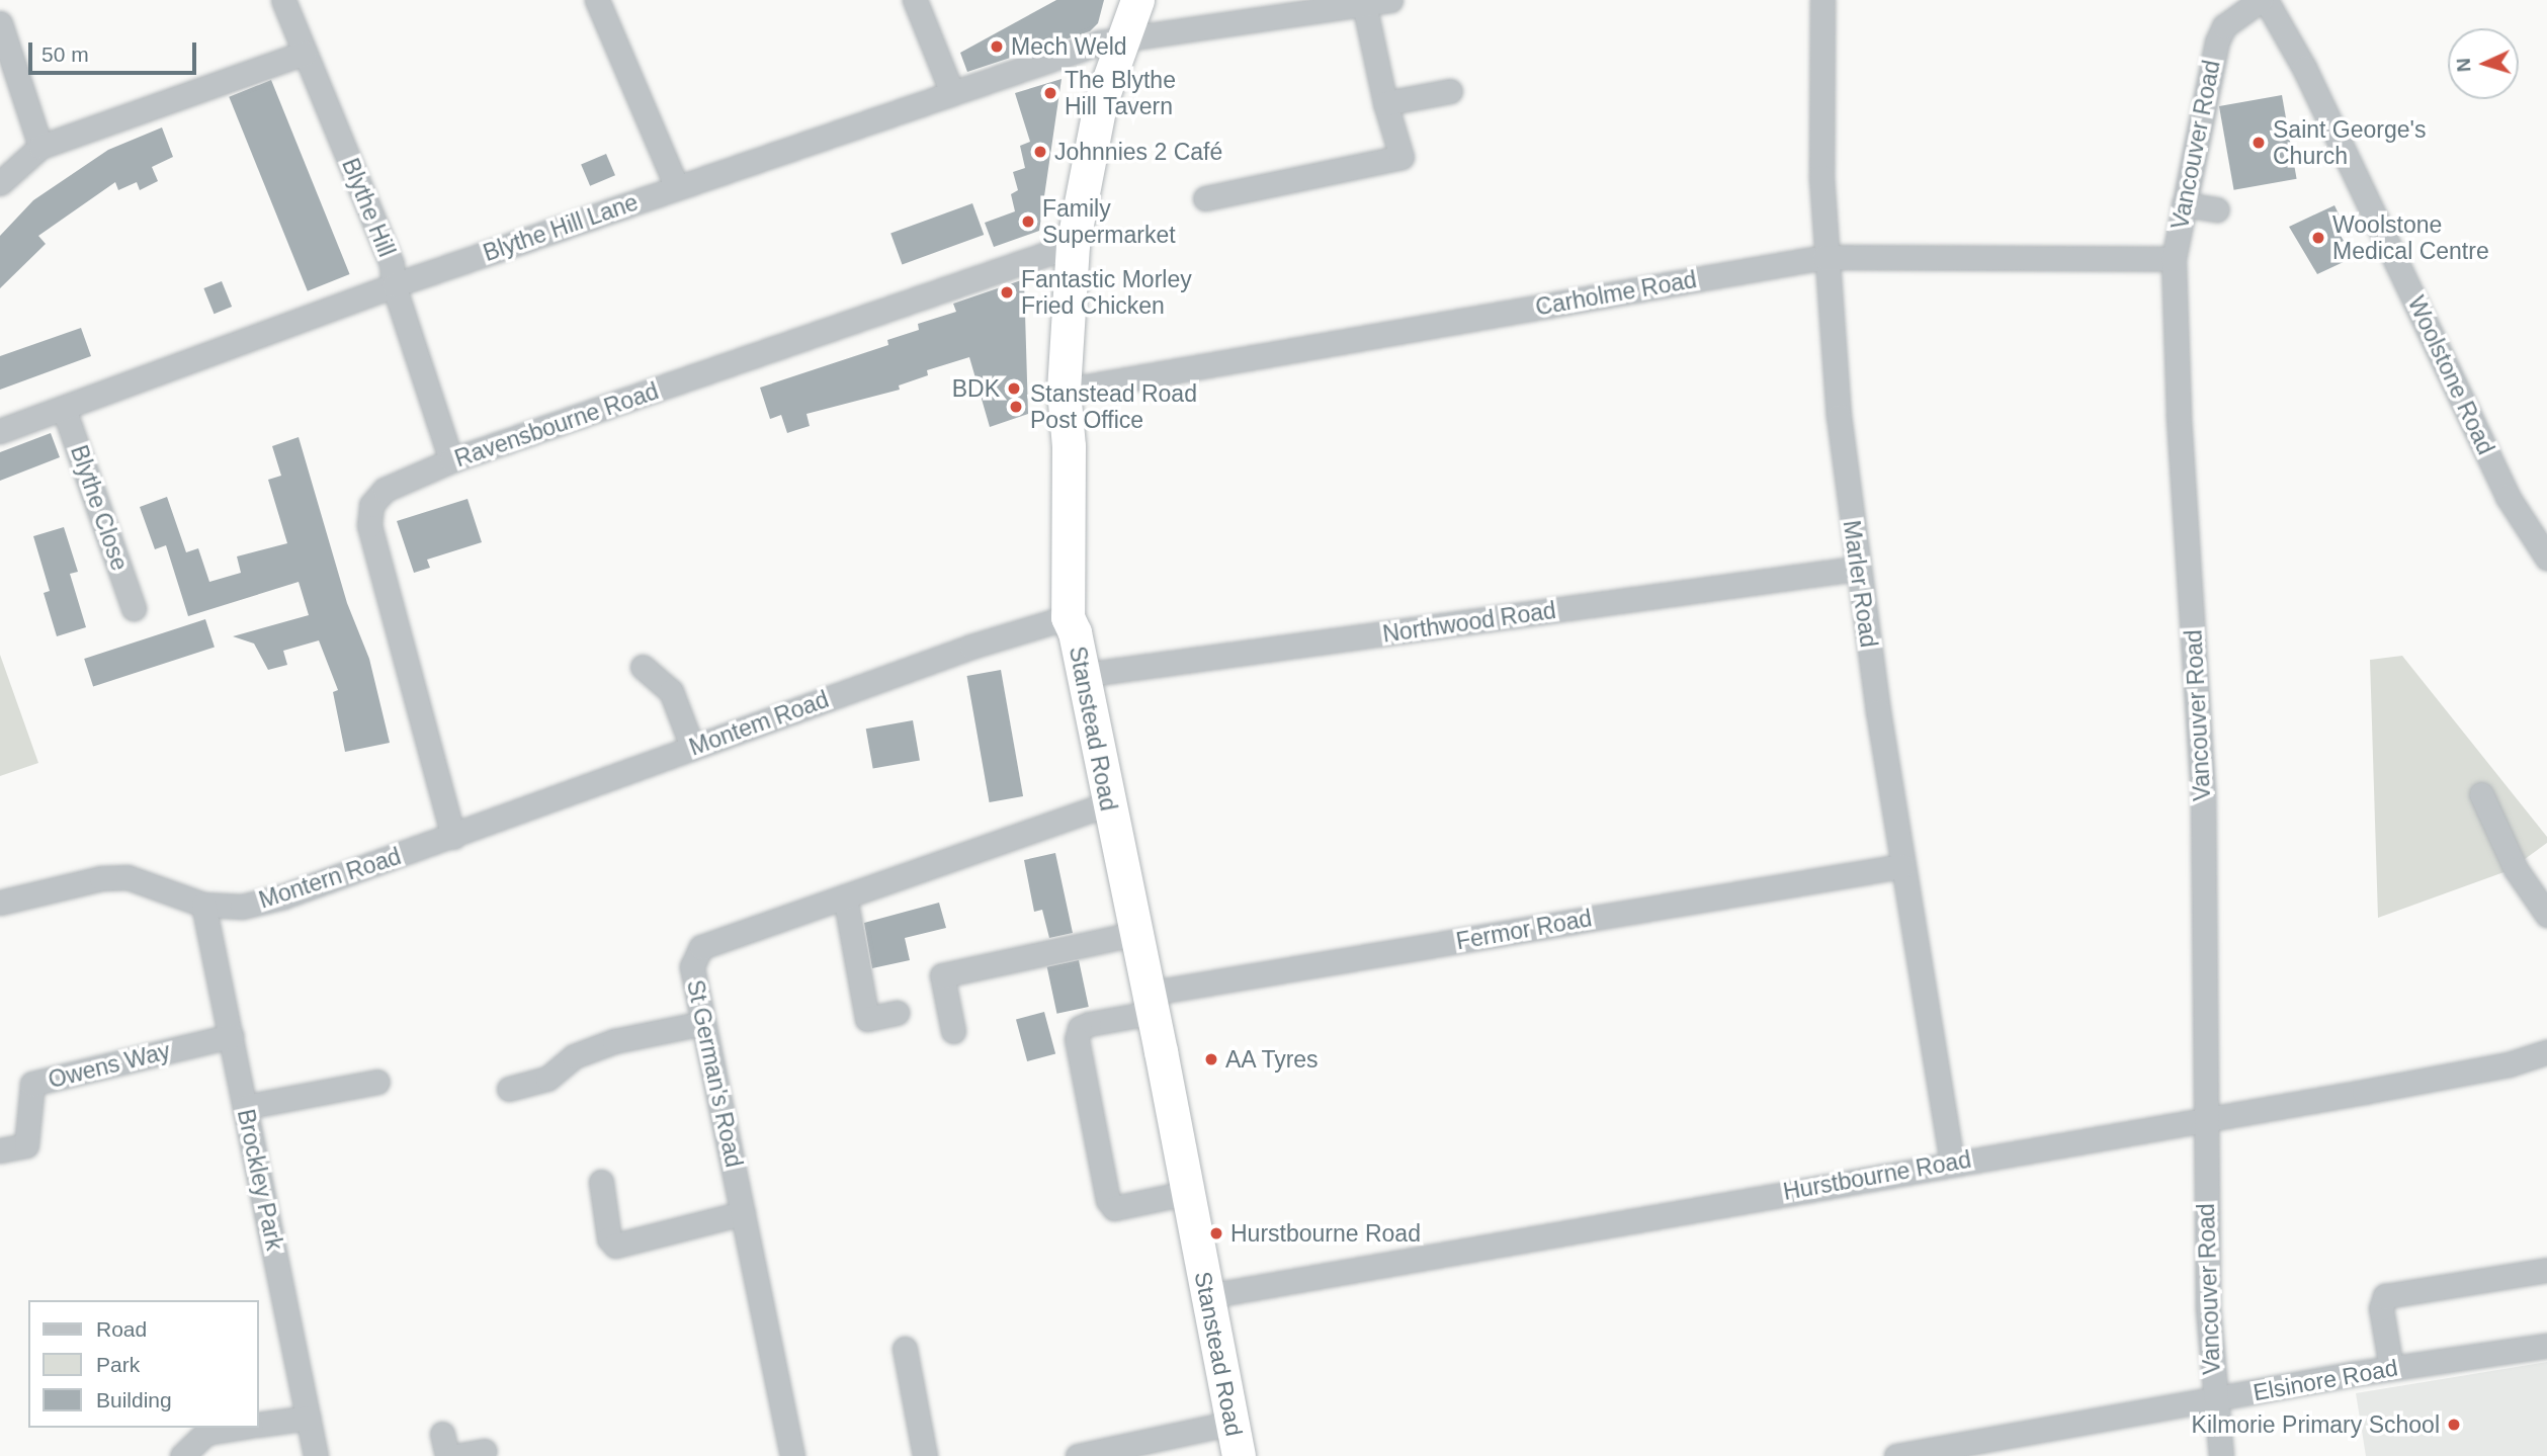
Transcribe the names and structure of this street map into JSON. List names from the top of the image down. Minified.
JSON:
{"streets":{"highway":["Stanstead Road"],"street":["Vancouver Road","Blythe Hill","Blythe Hill Lane","Carholme Road","Woolstone Road","Ravensbourne Road","Blythe Close","Marler Road","Northwood Road","Montem Road","Montern Road","Fermor Road","Owens Way","St German's Road","Hurstbourne Road","Brockley Park","Elsinore Road"]},"crossings":[["Vancouver Road","Carholme Road"],["Vancouver Road","Woolstone Road"],["Vancouver Road","Hurstbourne Road"],["Vancouver Road","Elsinore Road"],["Blythe Hill","Blythe Hill Lane"],["Blythe Hill","Ravensbourne Road"],["Blythe Hill Lane","Blythe Close"],["Blythe Hill Lane","Stanstead Road"],["Carholme Road","Marler Road"],["Carholme Road","Stanstead Road"],["Ravensbourne Road","Montem Road"],["Ravensbourne Road","Stanstead Road"],["Ravensbourne Road","Montern Road"],["Marler Road","Northwood Road"],["Marler Road","Fermor Road"],["Marler Road","Hurstbourne Road"],["Northwood Road","Stanstead Road"],["Montem Road","Stanstead Road"],["Montem Road","Montern Road"],["Stanstead Road","Fermor Road"],["Stanstead Road","St German's Road"],["Stanstead Road","Hurstbourne Road"],["Montern Road","Brockley Park"],["Owens Way","Brockley Park"]],"places":["Mech Weld","The Blythe Hill Tavern","Saint George's Church","Johnnies 2 Café","Family Supermarket","Woolstone Medical Centre","Fantastic Morley Fried Chicken","BDK","Stanstead Road Post Office","AA Tyres","Hurstbourne Road","Kilmorie Primary School"],"legend":["Road","Park","Building"],"scale_bar":"50 m","north":"left"}
